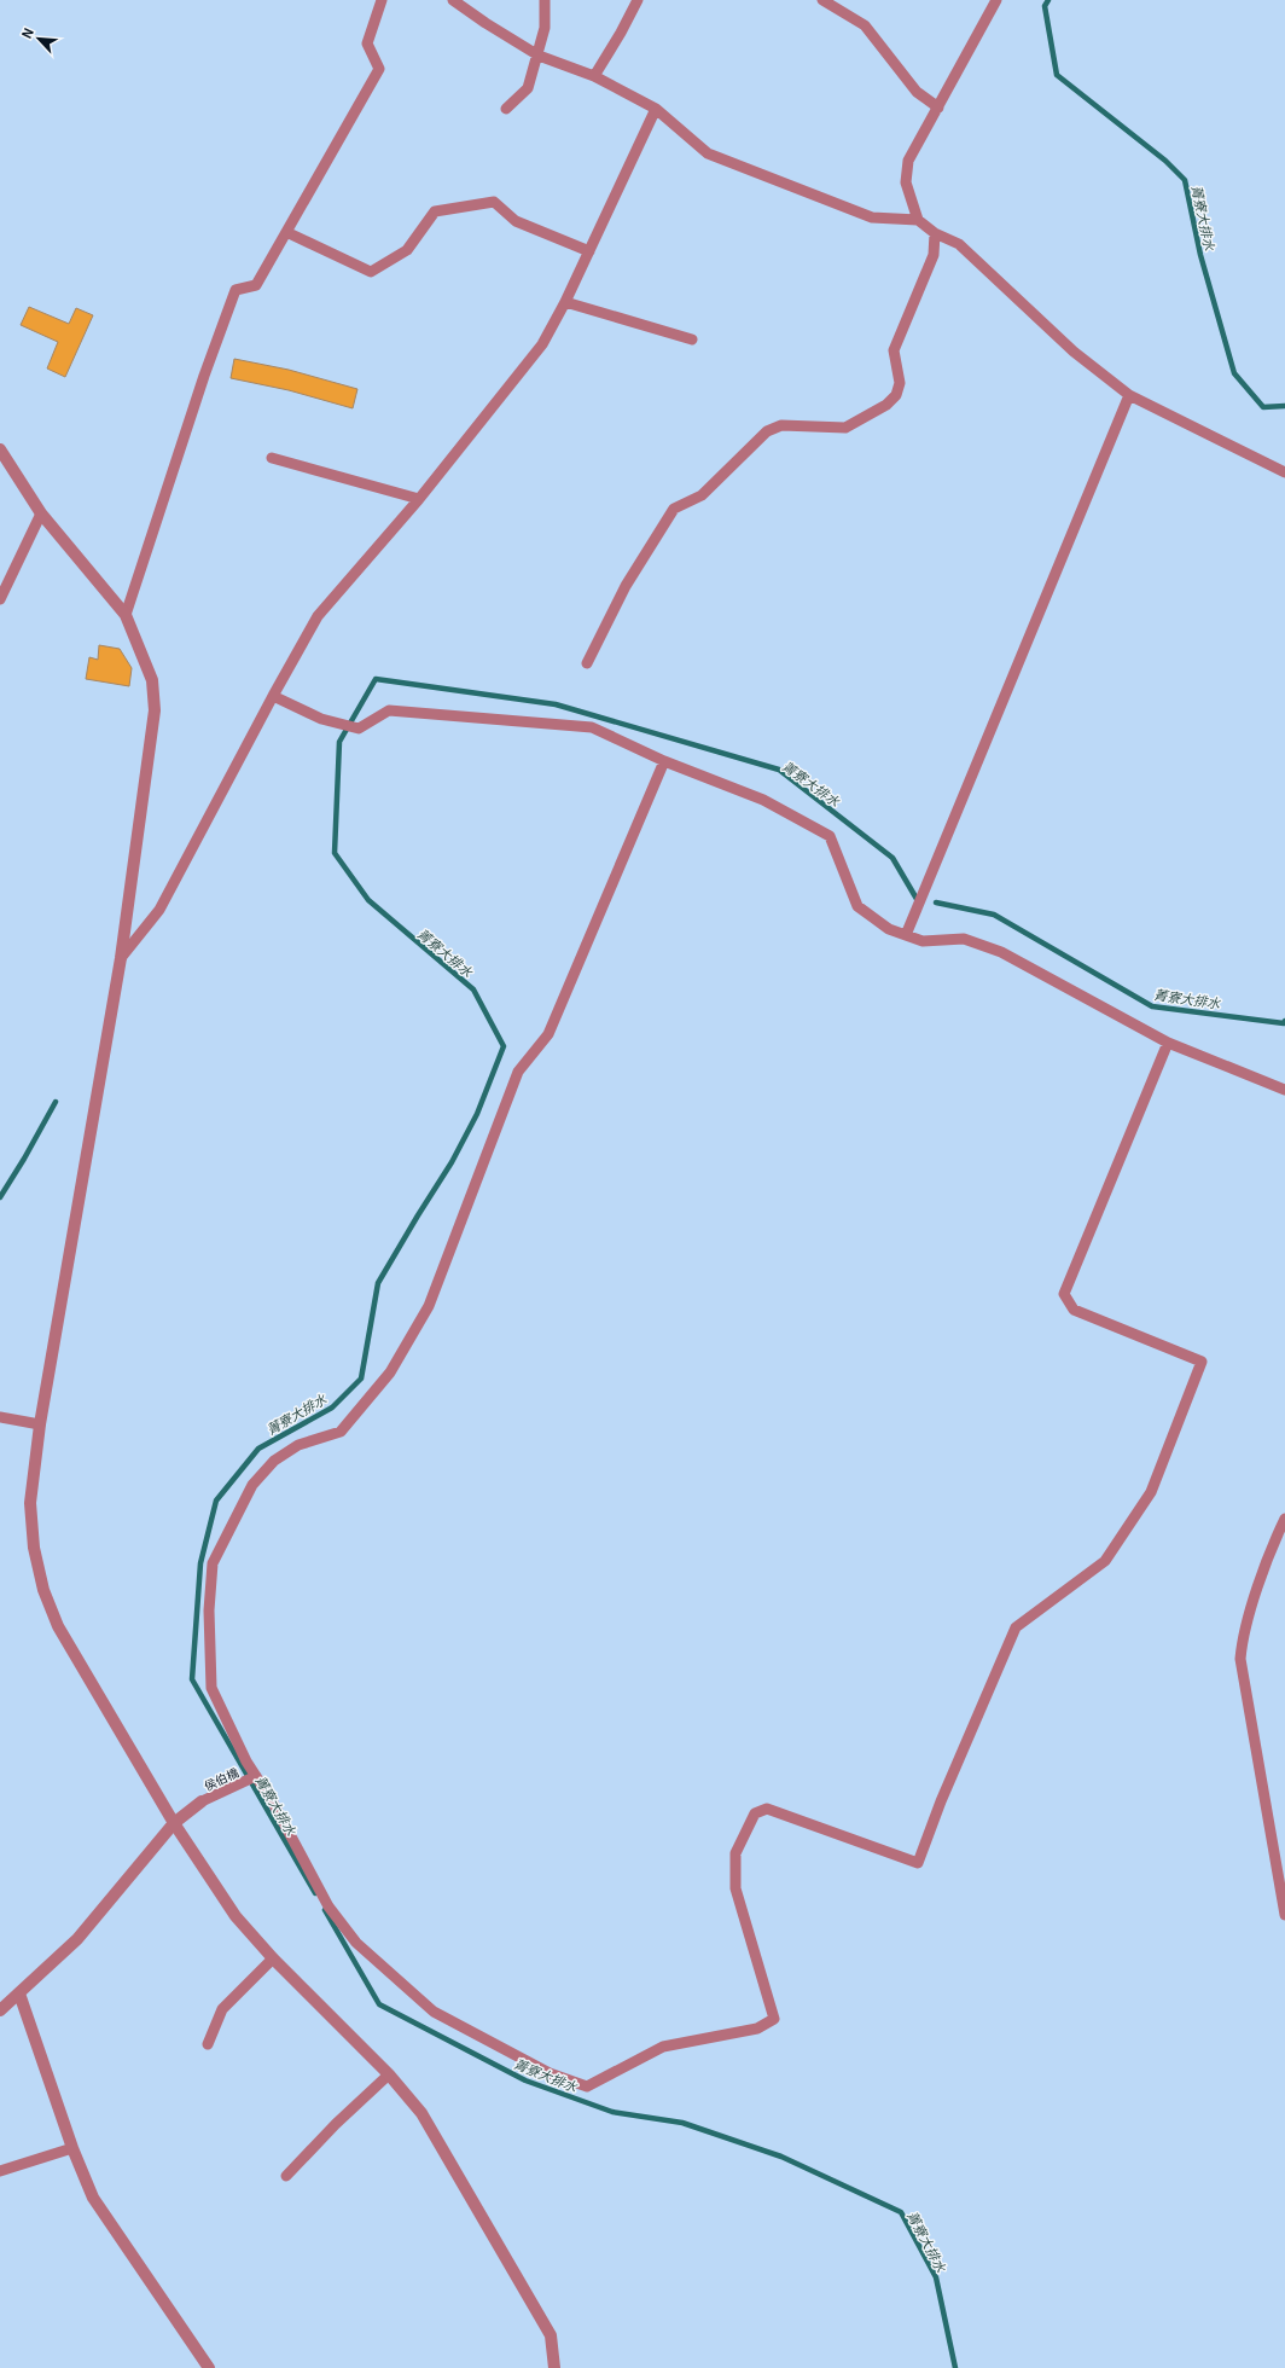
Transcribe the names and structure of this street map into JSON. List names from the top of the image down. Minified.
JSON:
{"streets":{"lane":["侯伯橋"]},"water":["菁寮大排水"],"north":"top left"}
